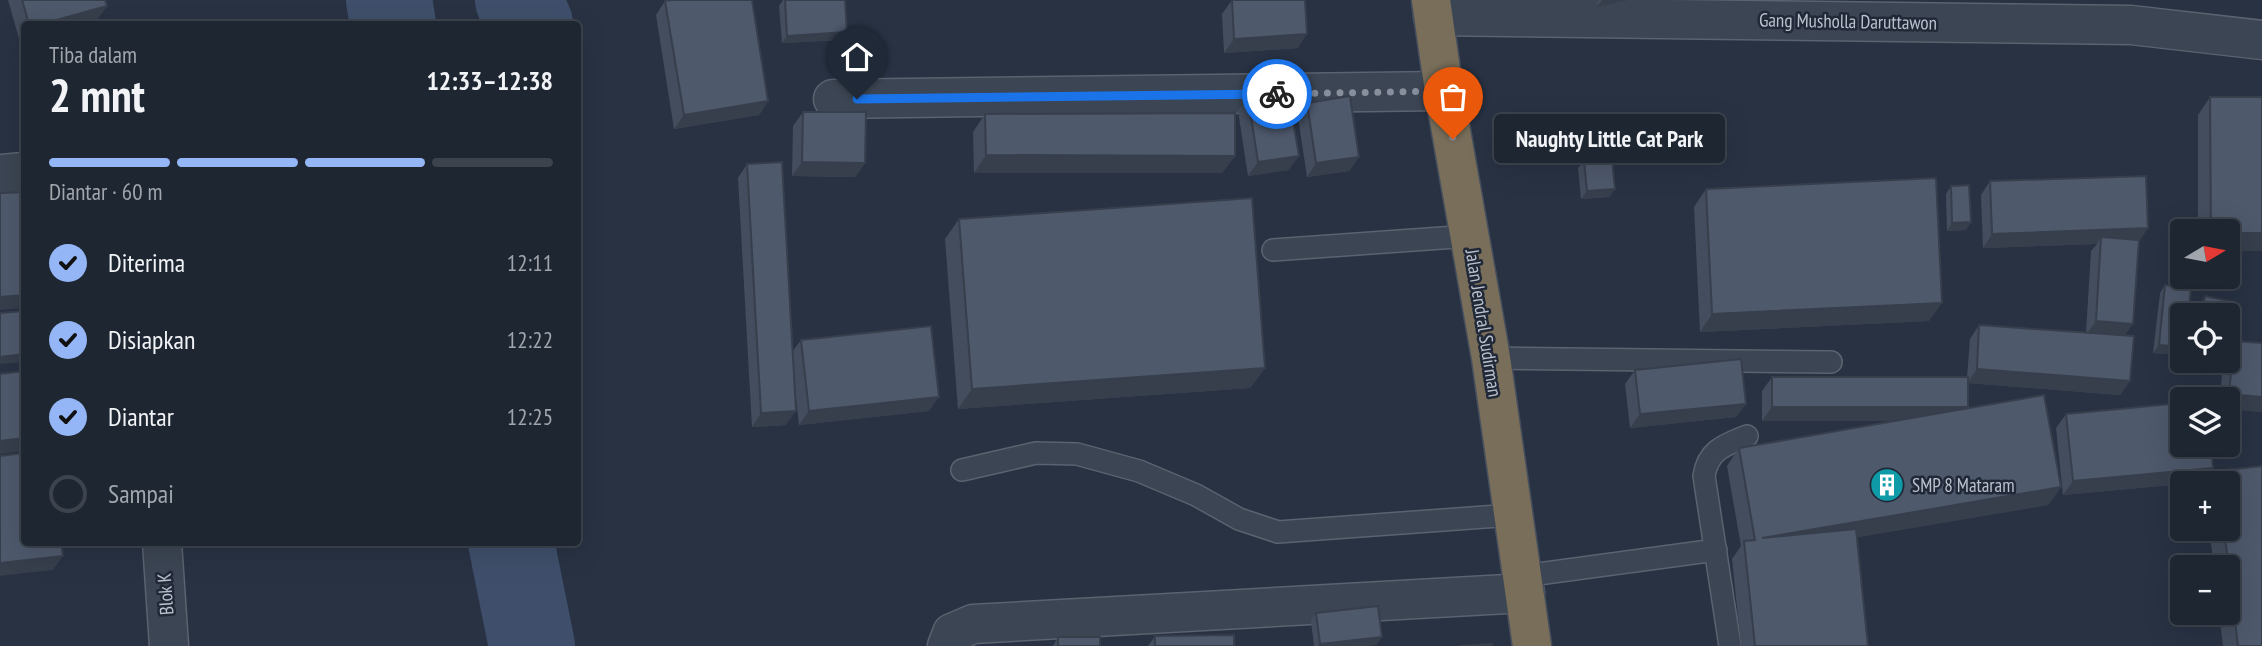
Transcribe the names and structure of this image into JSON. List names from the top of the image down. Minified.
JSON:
{"streets":{"highway":["Jalan Jendral Sudirman"],"street":["Gang Musholla Daruttawon","Blok K"]},"crossings":[["Gang Musholla Daruttawon","Jalan Jendral Sudirman"]],"places":{"other":["Naughty Little Cat Park"],"building":["SMP 8 Mataram"]},"north":"right","page":{"heading":["2 mnt","Tiba dalam","12:33–12:38"],"bubble":"Naughty Little Cat Park","bar":"Diantar · 60 m","map_buttons":["+","−"],"list":[["Diterima","12:11"],["Disiapkan","12:22"],["Diantar","12:25"],"Sampai"]}}
